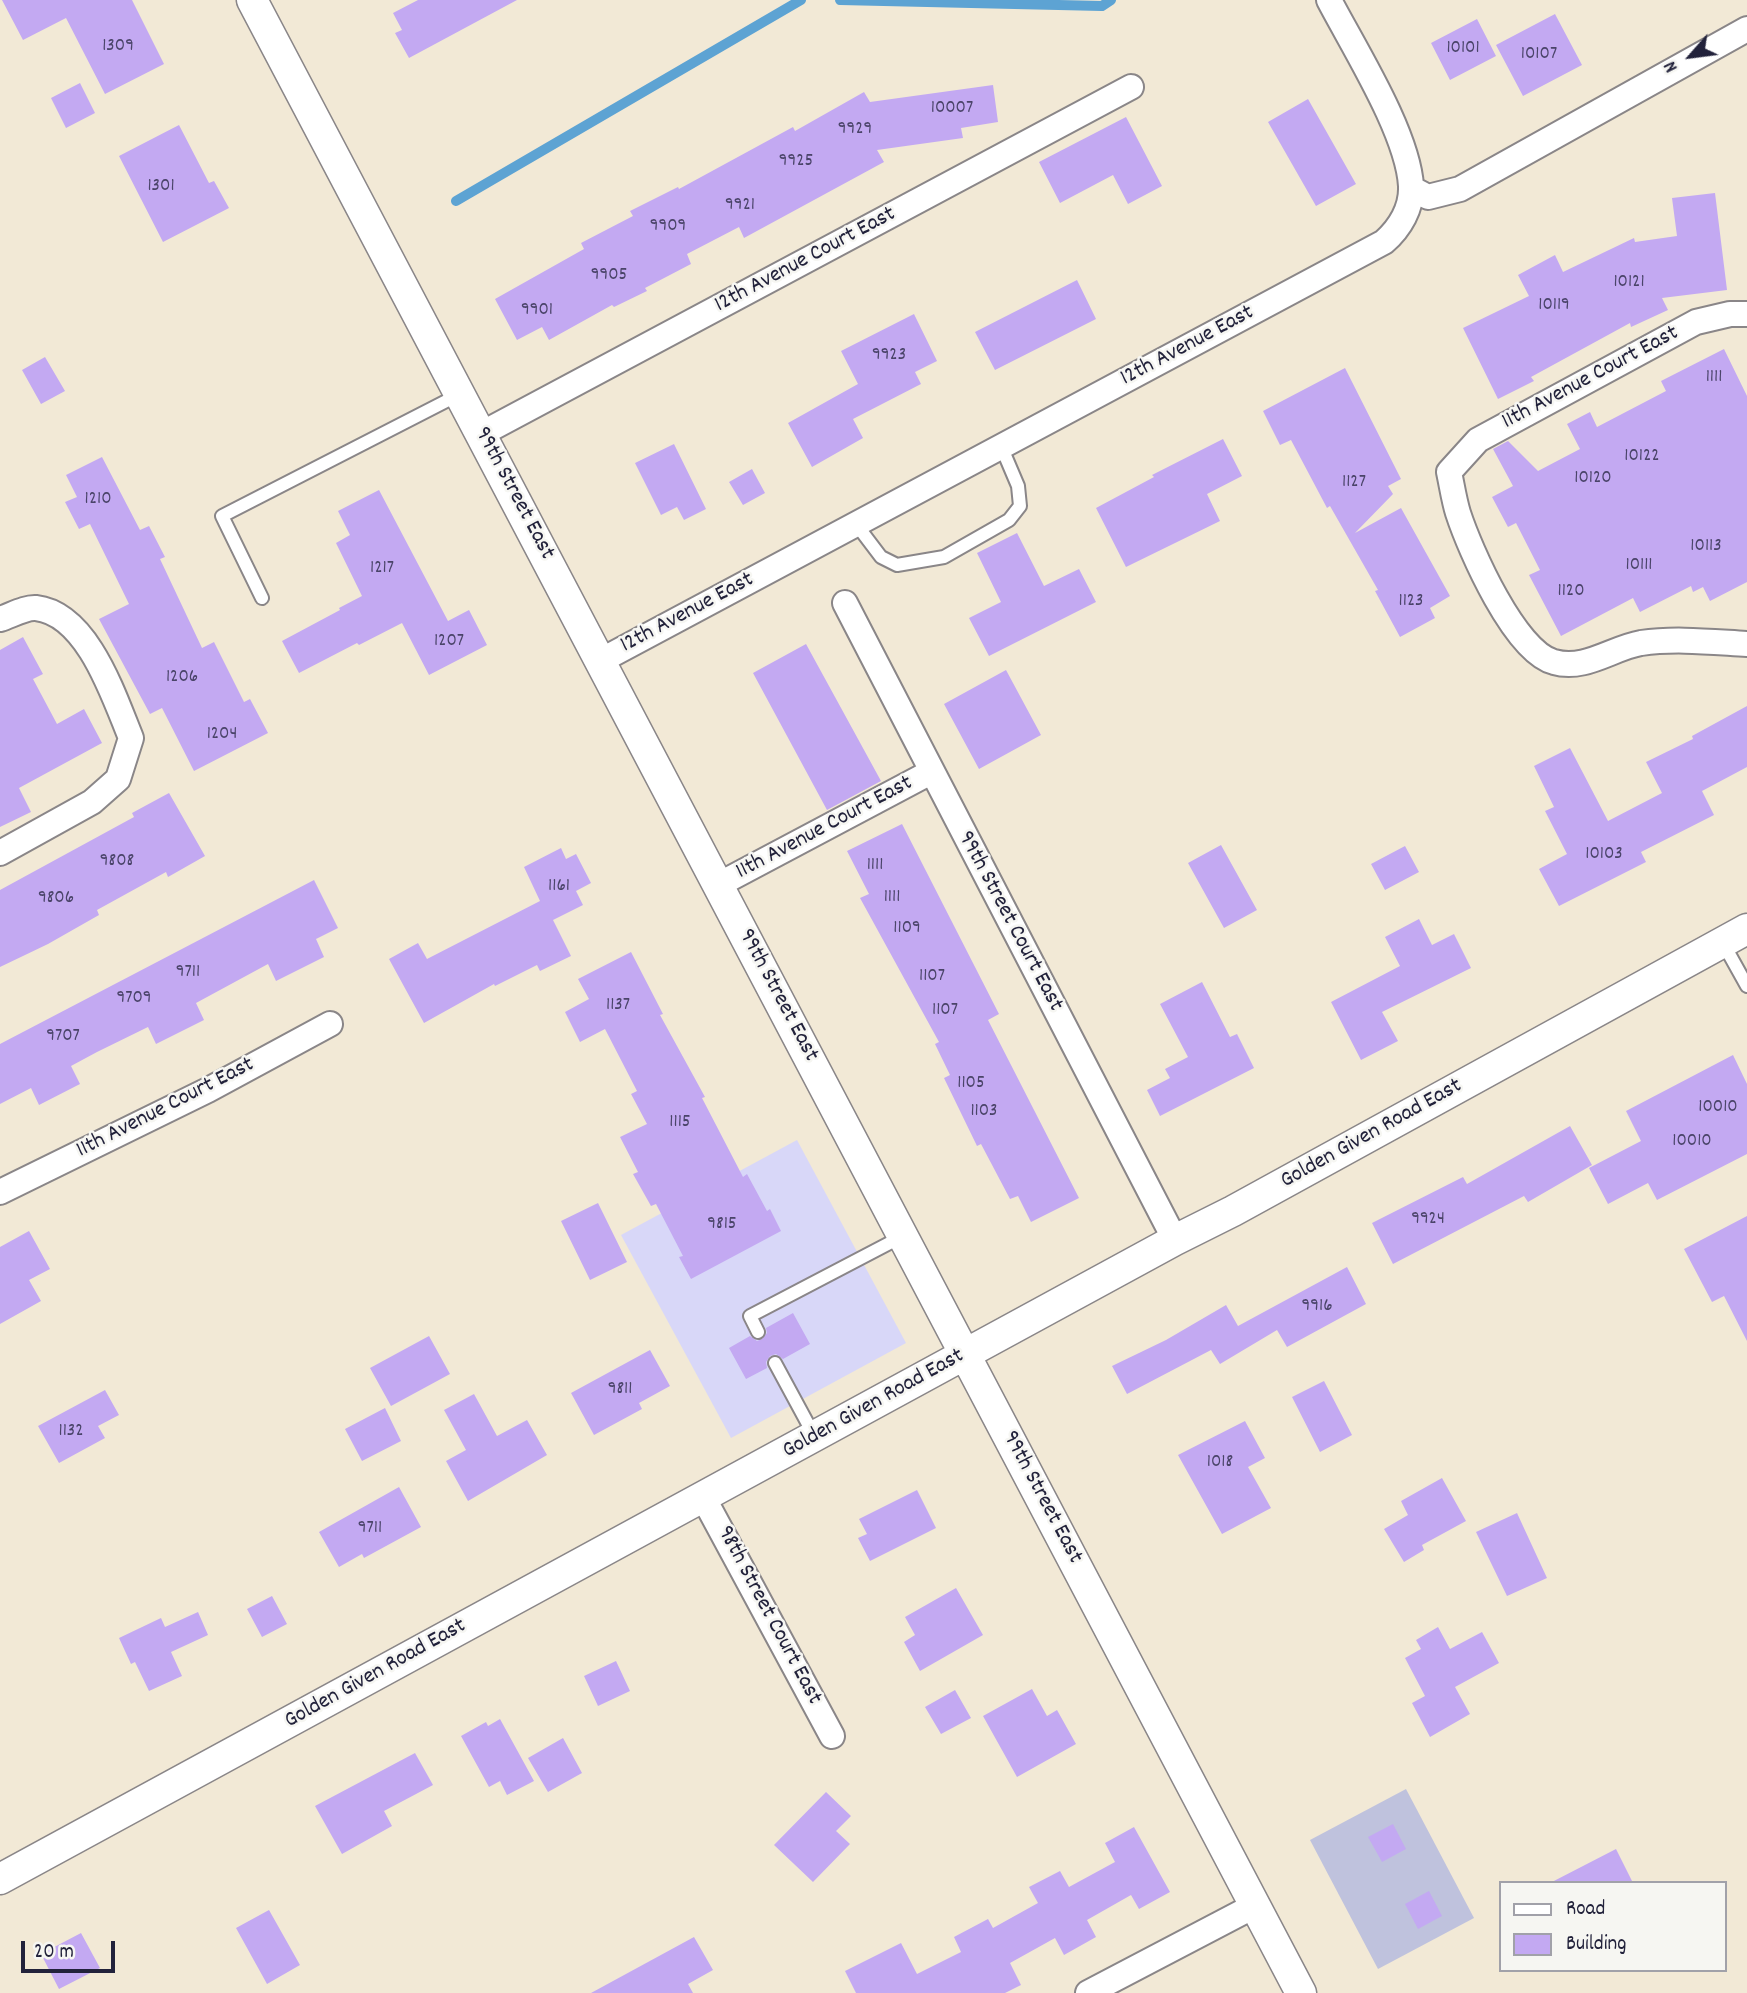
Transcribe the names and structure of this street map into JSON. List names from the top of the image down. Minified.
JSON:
{"streets":{"street":["12th Avenue Court East","12th Avenue East","11th Avenue Court East","99th Street East","99th Street Court East","Golden Given Road East","98th Street Court East"]},"crossings":[["12th Avenue Court East","99th Street East"],["12th Avenue East","99th Street East"],["11th Avenue Court East","99th Street East"],["11th Avenue Court East","99th Street Court East"],["99th Street East","Golden Given Road East"],["99th Street Court East","Golden Given Road East"],["Golden Given Road East","98th Street Court East"]],"house_numbers":["1309","10101","10107","10007","9929","9925","1301","9921","9909","9905","10121","10119","9901","9923","1111","10122","10120","1127","1210","10113","10111","1217","1120","1123","1207","1206","1204","10103","9808","1111","1161","1111","9806","1109","9711","1107","9709","1137","1107","9707","1105","10010","1103","1115","10010","9924","9815","9916","9811","1132","1018","9711"],"legend":["Road","Building"],"scale_bar":"20 m","north":"bottom left"}
